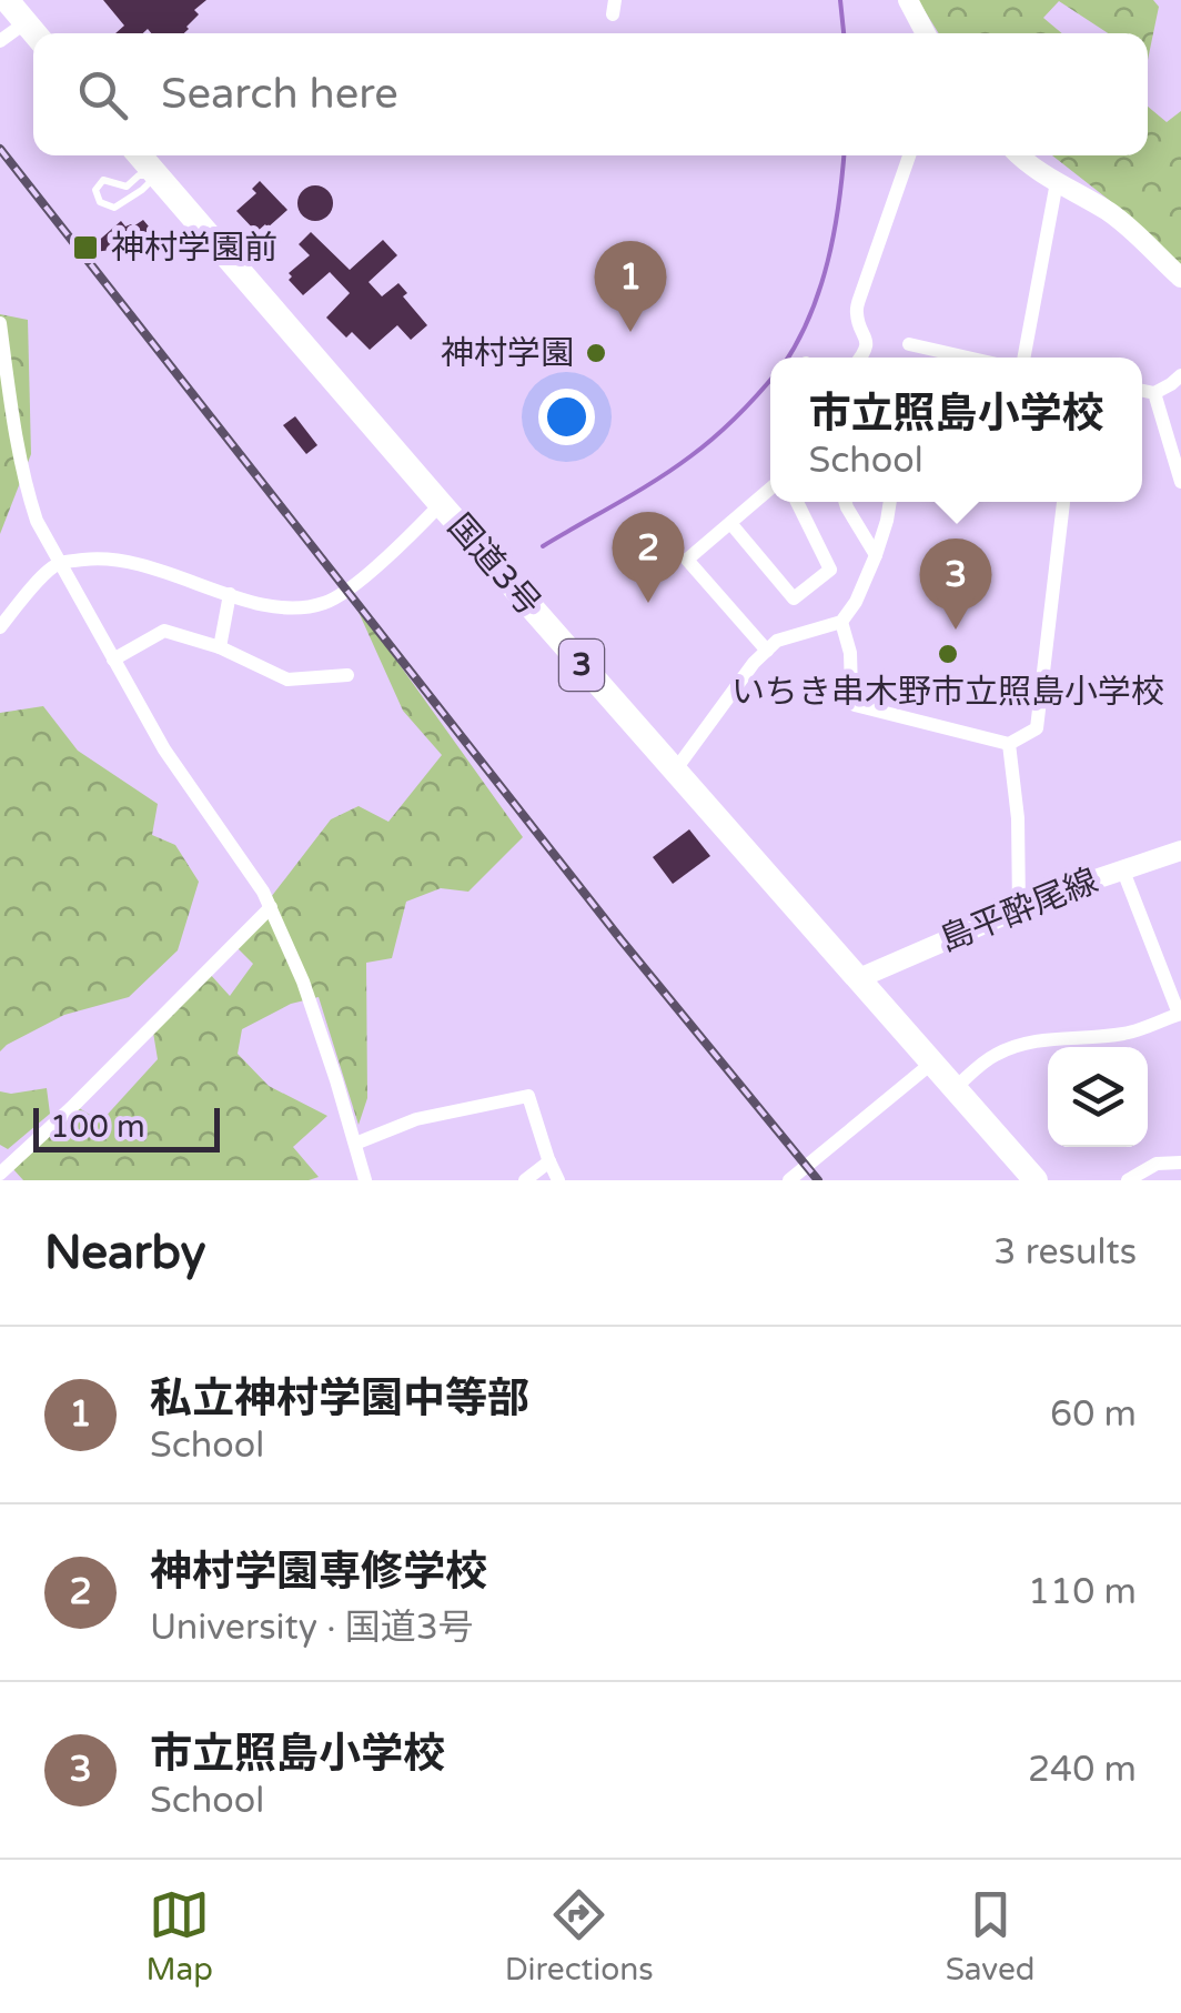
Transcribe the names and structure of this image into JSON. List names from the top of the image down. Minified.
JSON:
{"streets":{"highway":["国道3号","3"],"main road":["島平酔尾線"]},"crossings":[["国道3号","島平酔尾線"]],"places":{"transit":["神村学園前"],"other":["神村学園","いちき串木野市立照島小学校"]},"scale_bar":"100 m","page":{"search":"Search here","pins":["1","2","3"],"popup":["市立照島小学校","School"],"scale":"100 m","heading":["Nearby","3 results"],"list":[{"mark":"1","name":"私立神村学園中等部","note":"School","value":"60 m"},{"mark":"2","name":"神村学園専修学校","note":"University · 国道3号","value":"110 m"},{"mark":"3","name":"市立照島小学校","note":"School","value":"240 m"}],"nav":["Map","Directions","Saved"]}}
